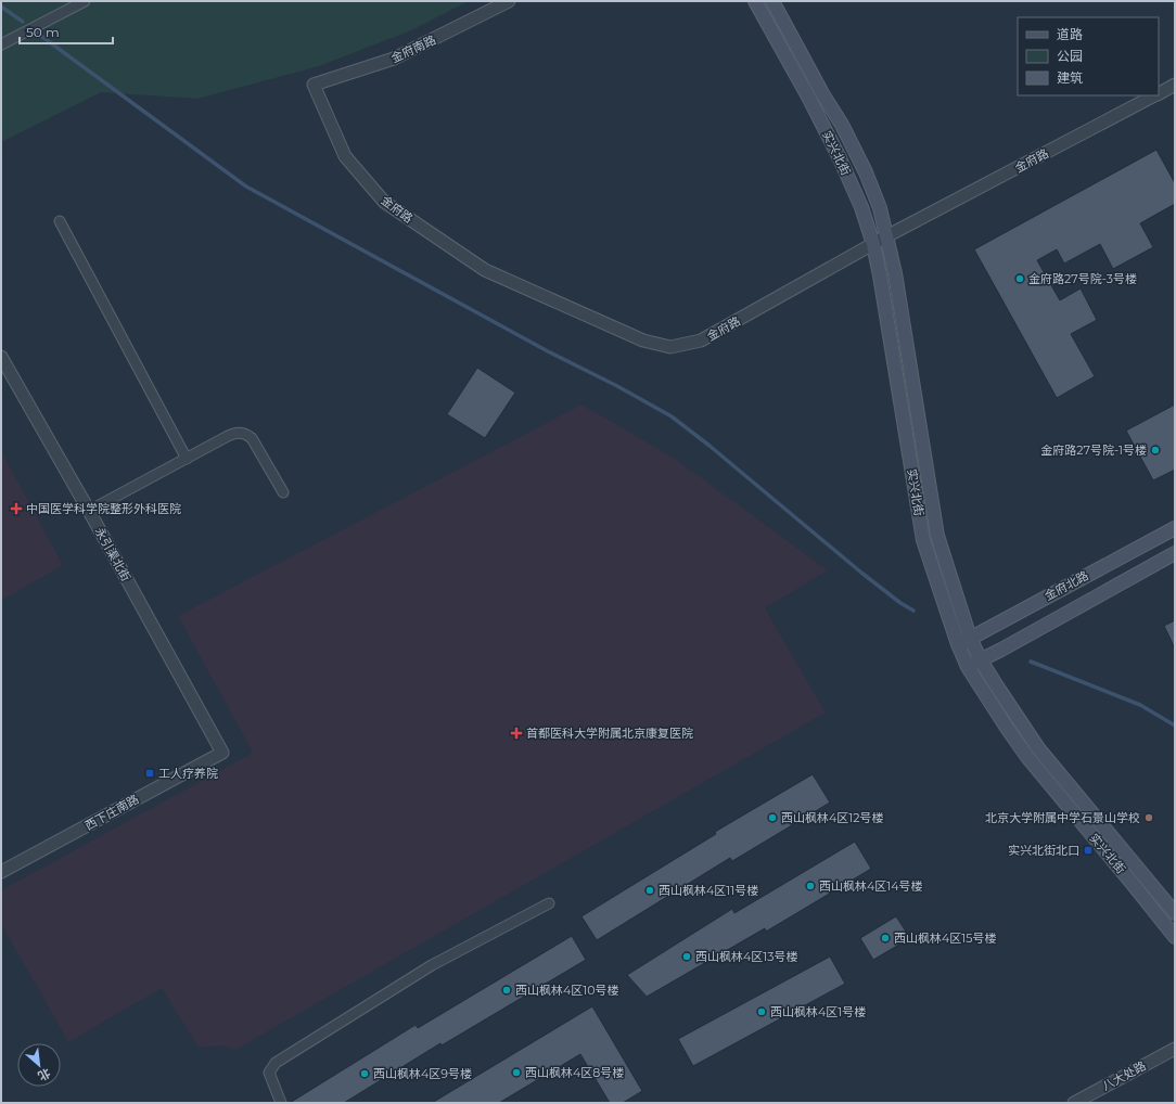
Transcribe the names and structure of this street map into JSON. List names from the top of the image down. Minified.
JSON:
{"streets":{"main road":["实兴北街","金府北路"],"street":["金府南路","金府路","永引渠北街","西下庄南路","八大处路"]},"crossings":[["金府南路","金府路"],["实兴北街","金府路"],["实兴北街","金府北路"],["永引渠北街","西下庄南路"]],"places":{"other":["金府路27号院-3号楼","金府路27号院-1号楼","西山枫林4区12号楼","北京大学附属中学石景山学校","西山枫林4区14号楼","西山枫林4区11号楼","西山枫林4区15号楼","西山枫林4区13号楼","西山枫林4区10号楼","西山枫林4区1号楼","西山枫林4区8号楼","西山枫林4区9号楼"],"health":["中国医学科学院整形外科医院","首都医科大学附属北京康复医院"],"transit":["工人疗养院","实兴北街北口"]},"legend":["道路","公园","建筑"],"scale_bar":"50 m","north":"bottom right"}
